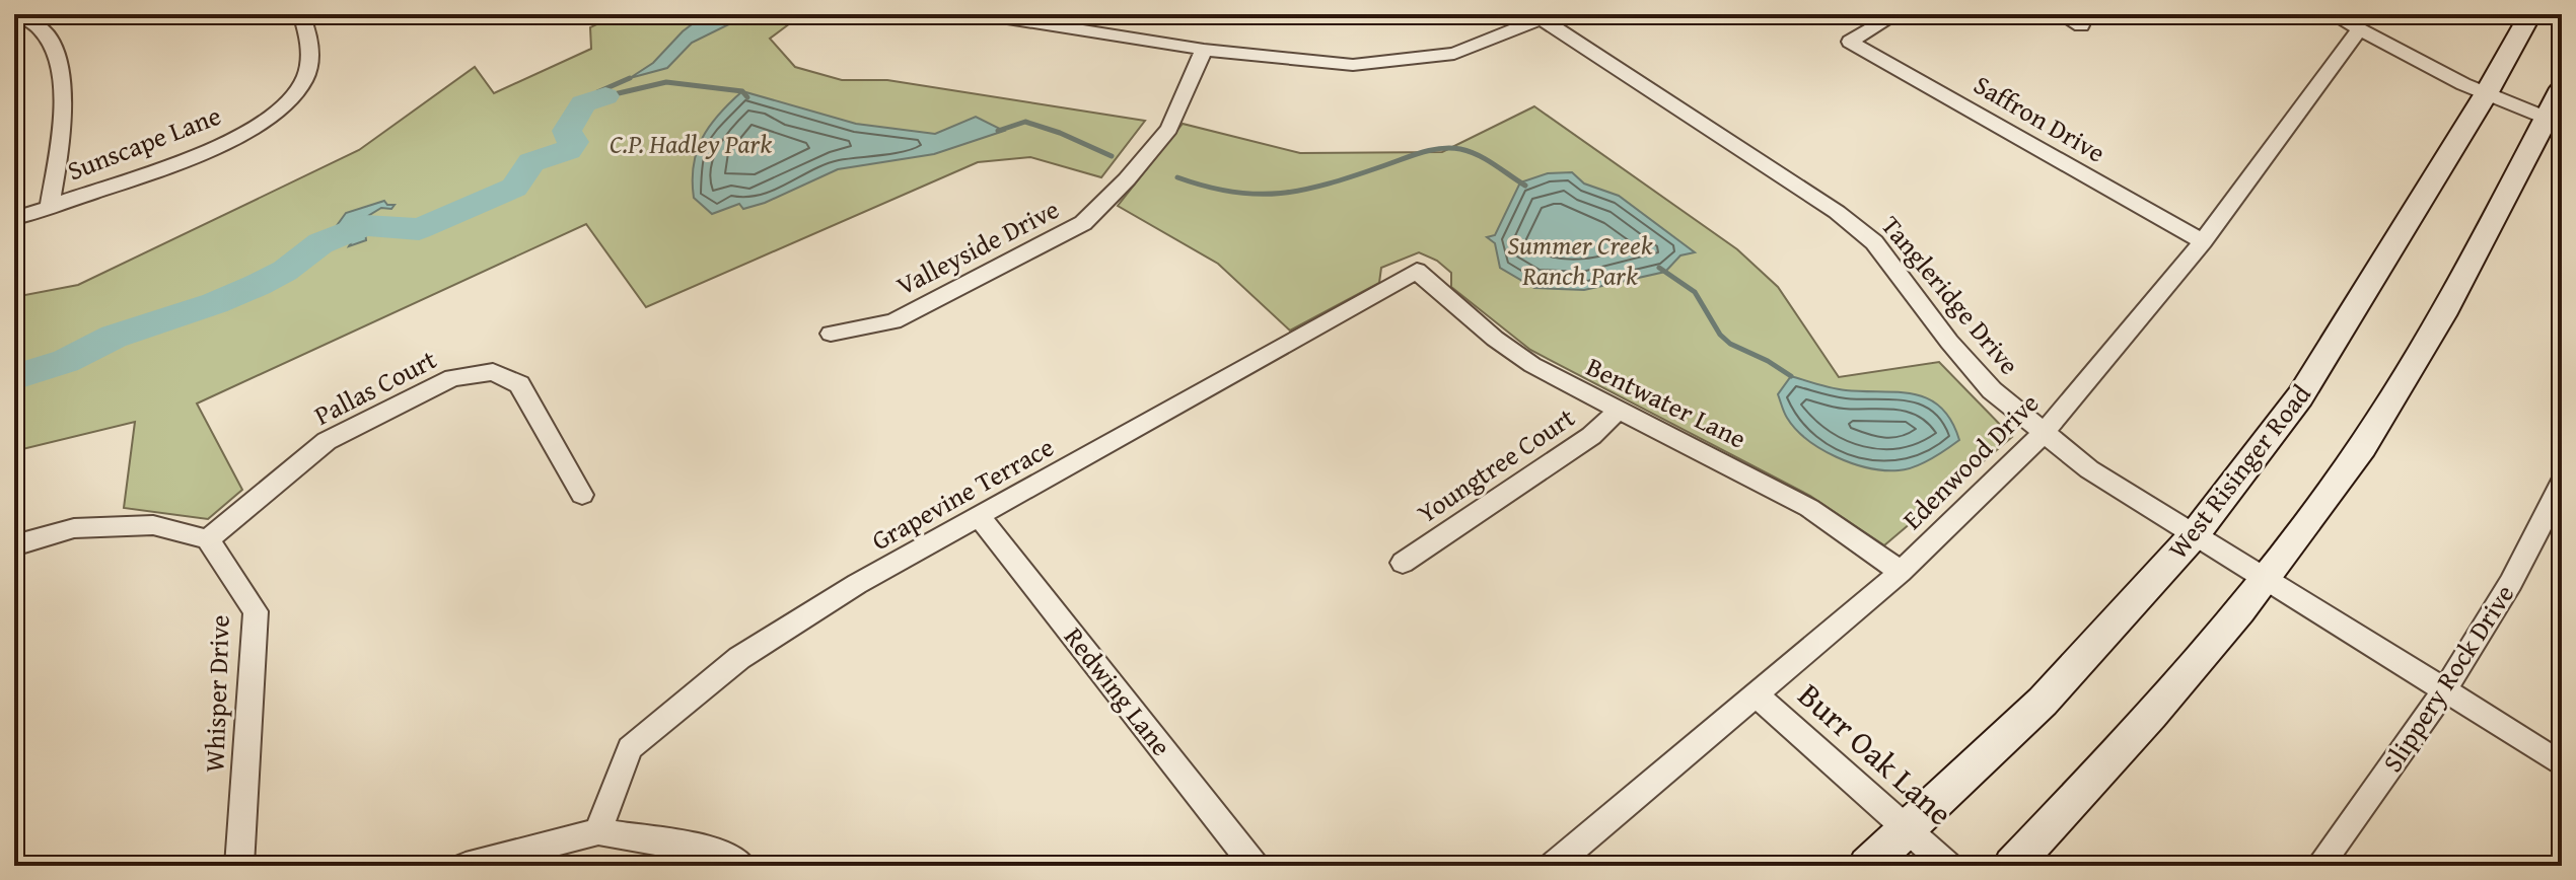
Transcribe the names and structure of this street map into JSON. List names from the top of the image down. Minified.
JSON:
{"streets":{"main road":["West Risinger Road"],"street":["Saffron Drive","Sunscape Lane","Valleyside Drive","Tangleridge Drive","Pallas Court","Bentwater Lane","Edenwood Drive","Youngtree Court","Grapevine Terrace","Slippery Rock Drive","Redwing Lane","Whisper Drive","Burr Oak Lane"]},"crossings":[["Saffron Drive","Edenwood Drive"],["Tangleridge Drive","Edenwood Drive"],["Tangleridge Drive","West Risinger Road"],["Tangleridge Drive","Slippery Rock Drive"],["Pallas Court","Whisper Drive"],["Bentwater Lane","Edenwood Drive"],["Bentwater Lane","Youngtree Court"],["Bentwater Lane","Grapevine Terrace"],["Edenwood Drive","Burr Oak Lane"],["West Risinger Road","Burr Oak Lane"],["Grapevine Terrace","Redwing Lane"]],"parks":["C.P. Hadley Park","Summer Creek Ranch Park"]}
